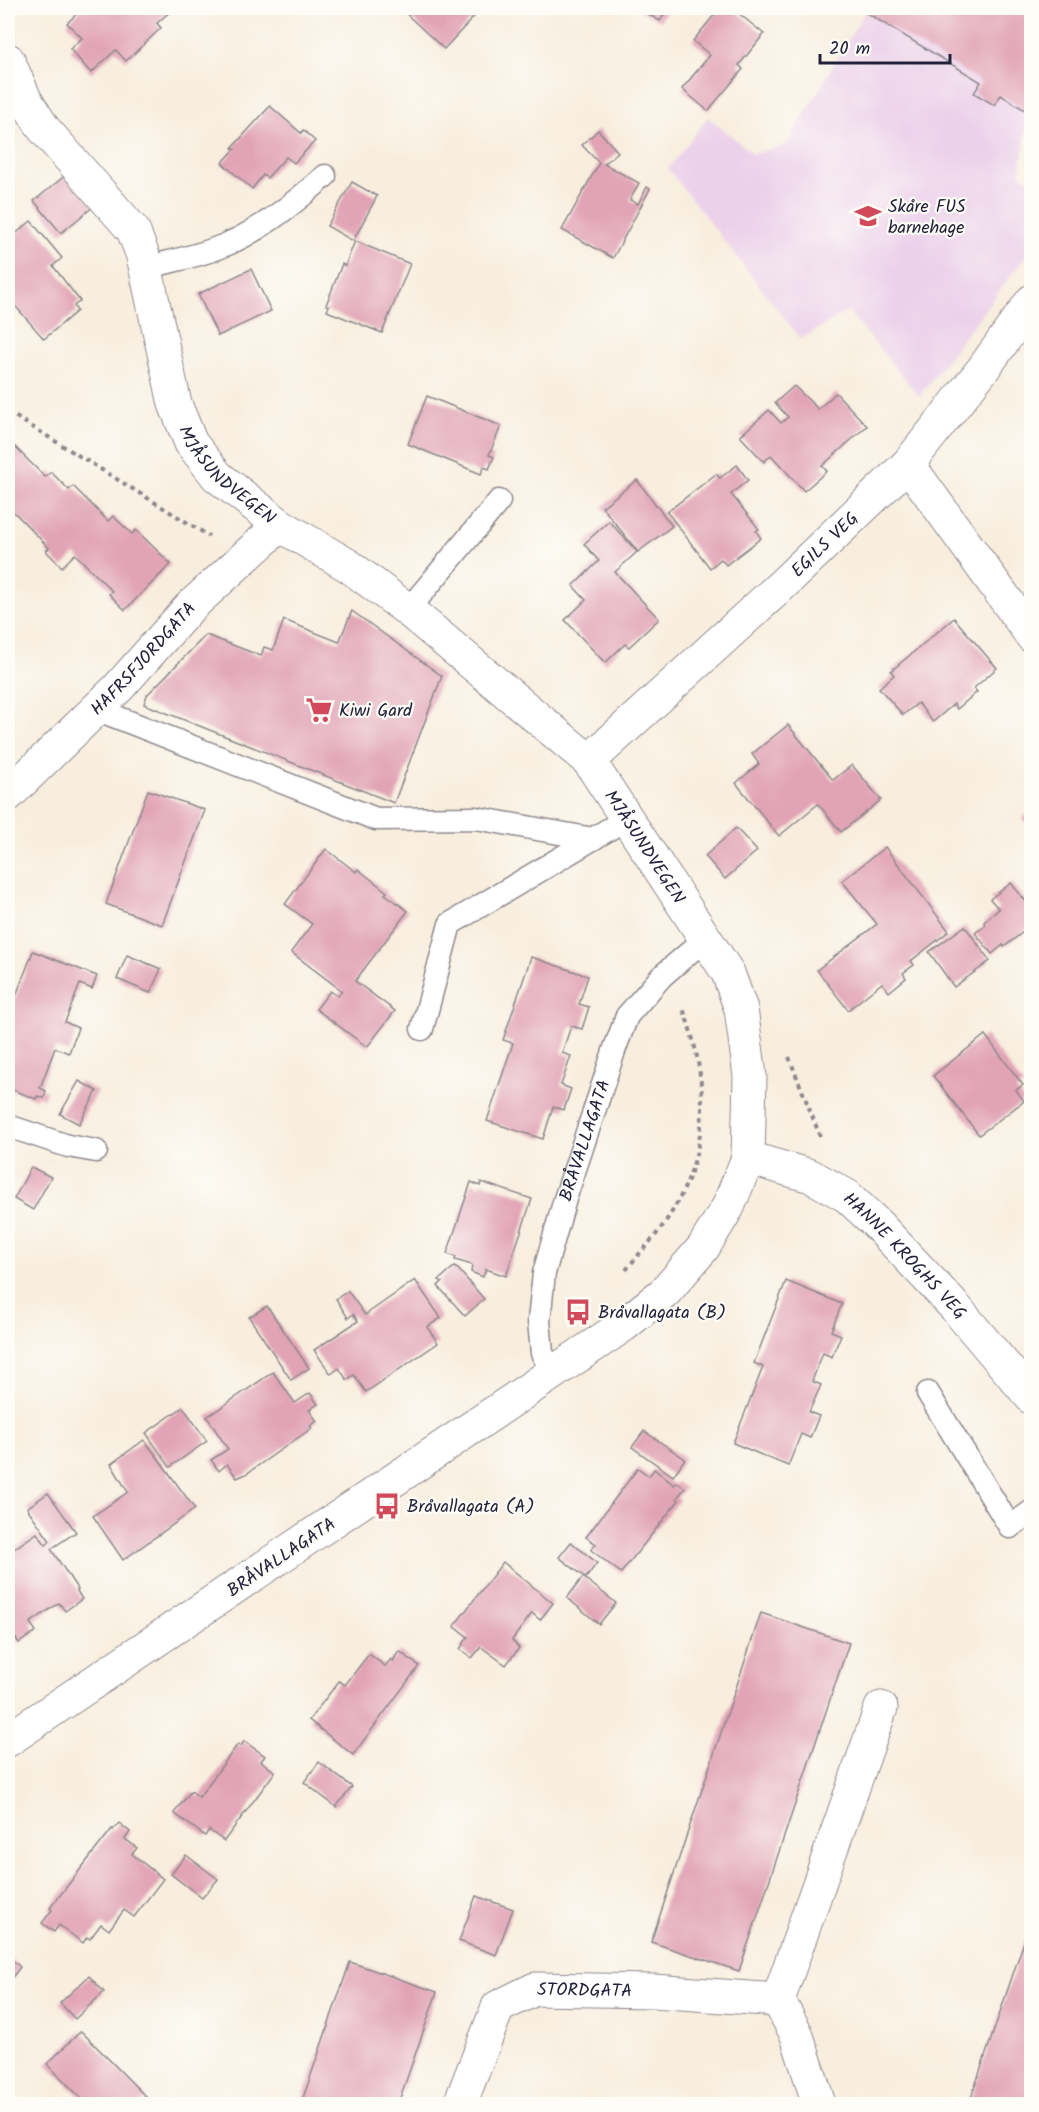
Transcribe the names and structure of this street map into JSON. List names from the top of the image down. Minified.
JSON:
{"streets":{"street":["MJÅSUNDVEGEN","EGILS VEG","HAFRSFJORDGATA","BRÅVALLAGATA","HANNE KROGHS VEG","STORDGATA"]},"crossings":[["MJÅSUNDVEGEN","EGILS VEG"],["MJÅSUNDVEGEN","HAFRSFJORDGATA"],["MJÅSUNDVEGEN","BRÅVALLAGATA"],["MJÅSUNDVEGEN","HANNE KROGHS VEG"],["BRÅVALLAGATA","HANNE KROGHS VEG"]],"places":{"school or university":["Skåre FUS barnehage"],"supermarket":["Kiwi Gard"],"bus stop":["Bråvallagata (B)","Bråvallagata (A)"]},"scale_bar":"20 m"}
